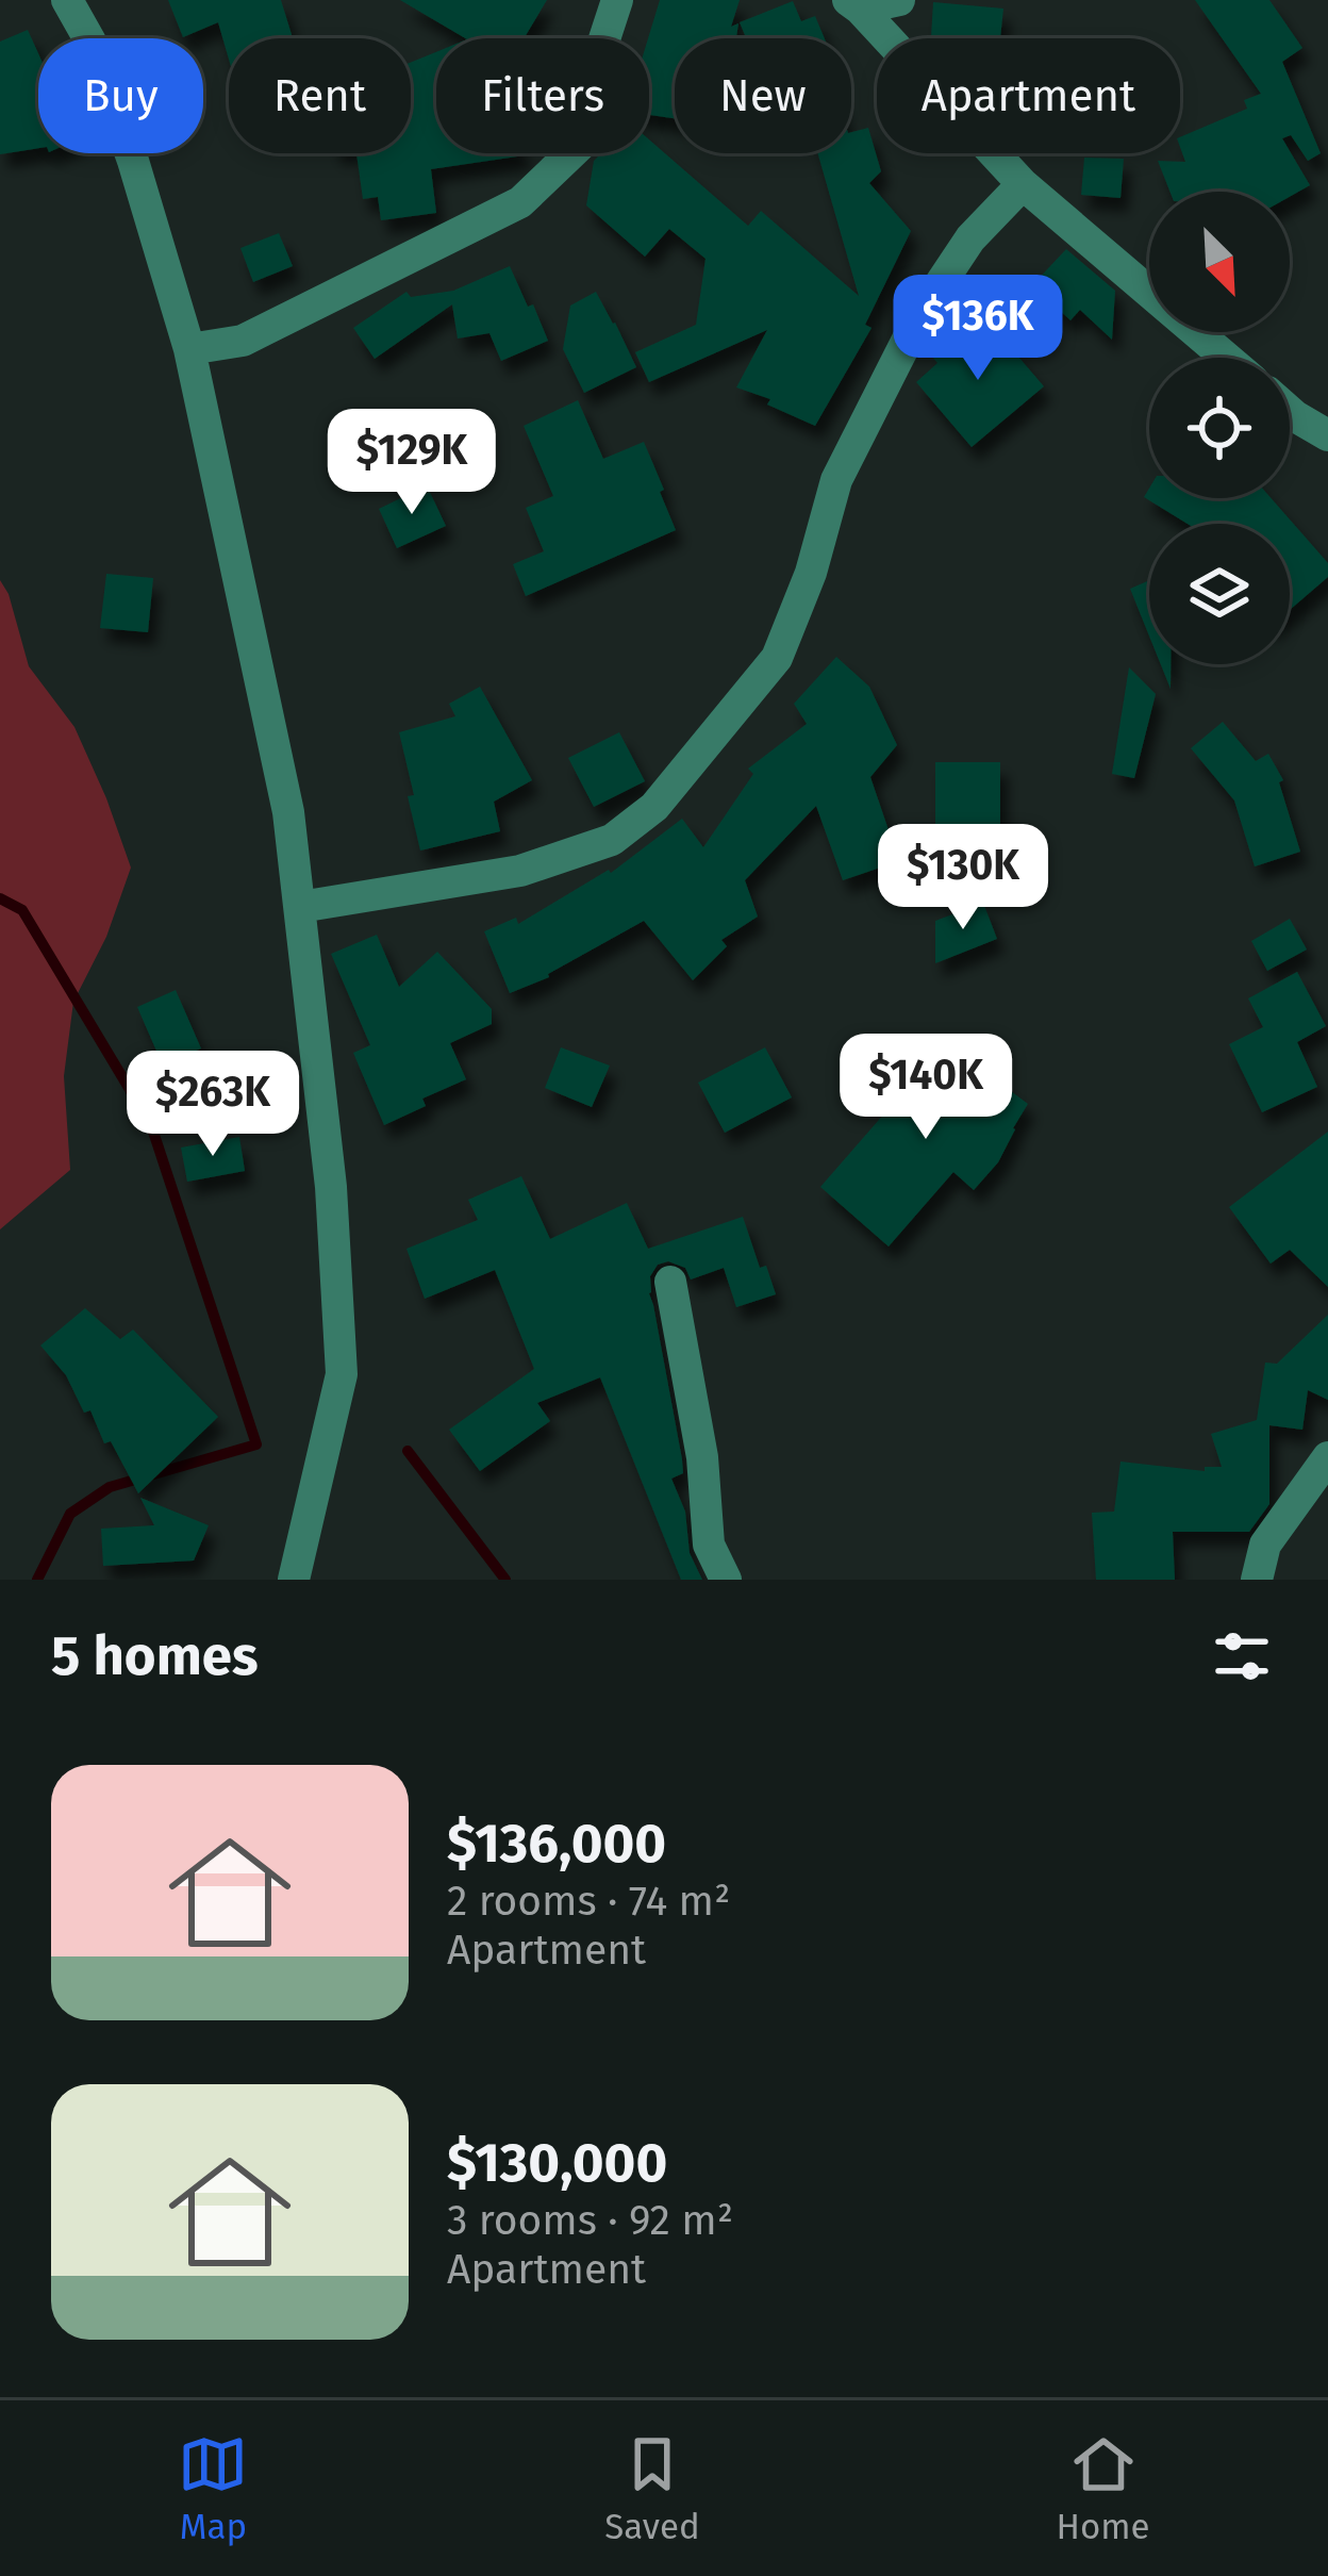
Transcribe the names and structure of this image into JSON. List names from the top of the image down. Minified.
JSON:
{"north":"bottom right","page":{"chip":["Buy","Rent","Filters","New","Apartment"],"price":["$136K","$129K","$130K","$140K","$263K"],"heading":"5 homes","list":[{"name":"$136,000","note":"2 rooms · 74 m² · Apartment"},{"name":"$130,000","note":"3 rooms · 92 m² · Apartment"}],"tabs":["Map","Saved","Home"]}}
